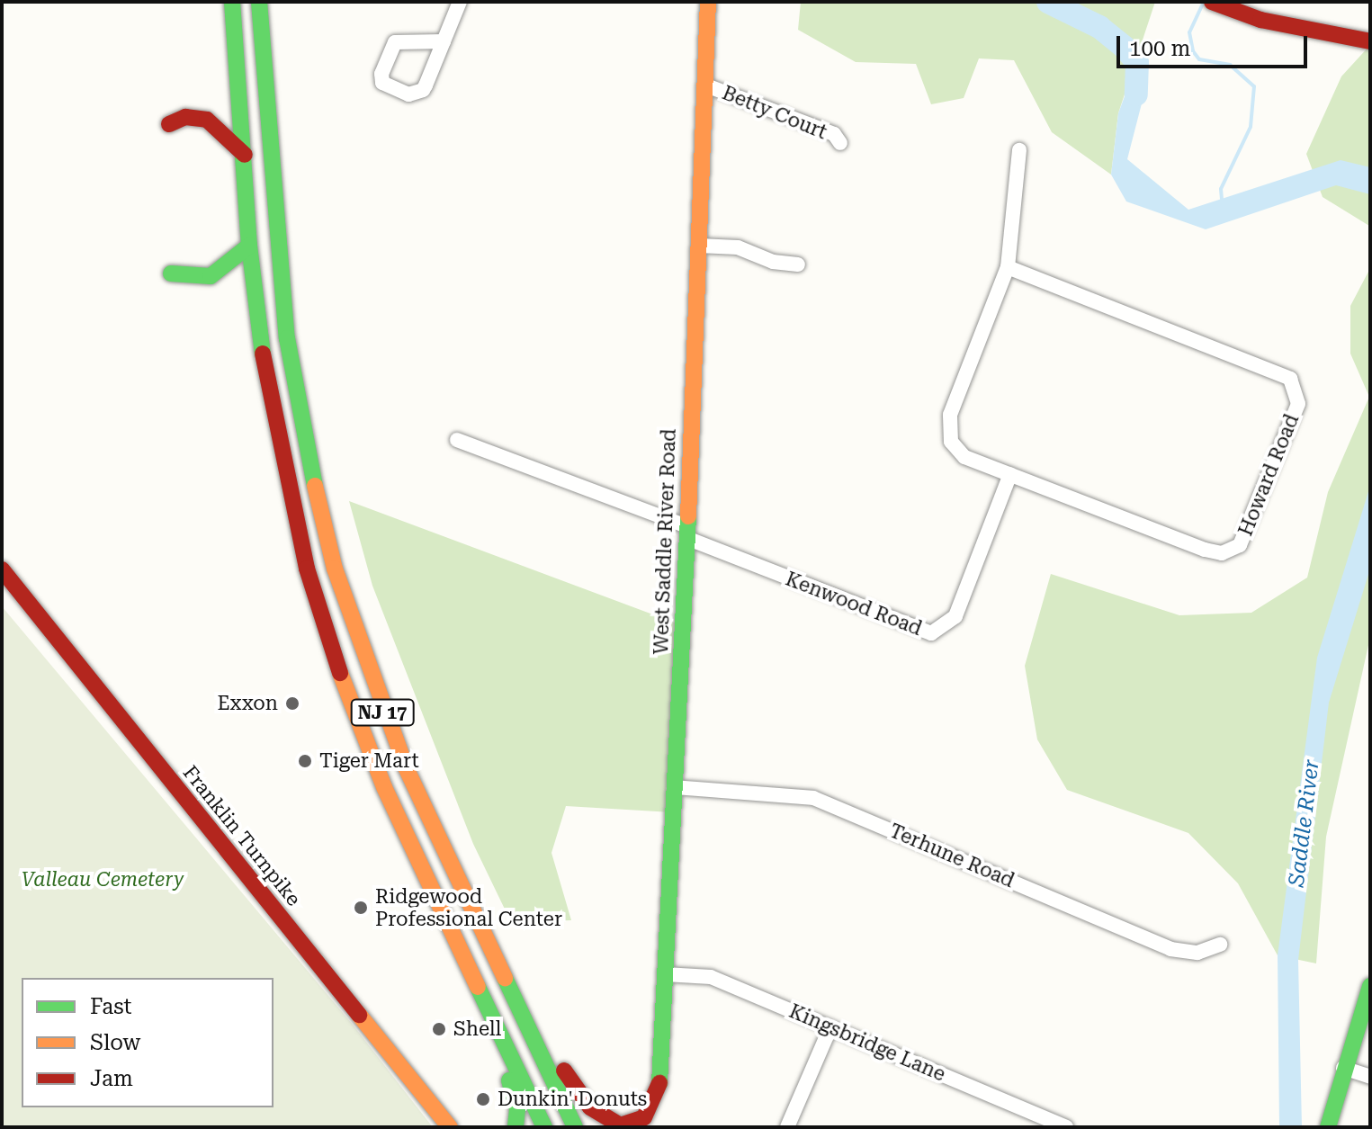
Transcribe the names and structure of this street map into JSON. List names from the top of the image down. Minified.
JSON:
{"streets":{"main road":["West Saddle River Road","NJ 17","Franklin Turnpike"],"street":["Betty Court","Howard Road","Kenwood Road","Terhune Road","Kingsbridge Lane"]},"crossings":[["Betty Court","West Saddle River Road"],["Howard Road","Kenwood Road"],["West Saddle River Road","Kenwood Road"],["West Saddle River Road","Terhune Road"],["West Saddle River Road","Kingsbridge Lane"]],"water":["Saddle River"],"parks":["Valleau Cemetery"],"places":["Exxon","Tiger Mart","Ridgewood Professional Center","Shell","Dunkin' Donuts"],"legend":["Fast","Slow","Jam"],"scale_bar":"100 m"}
